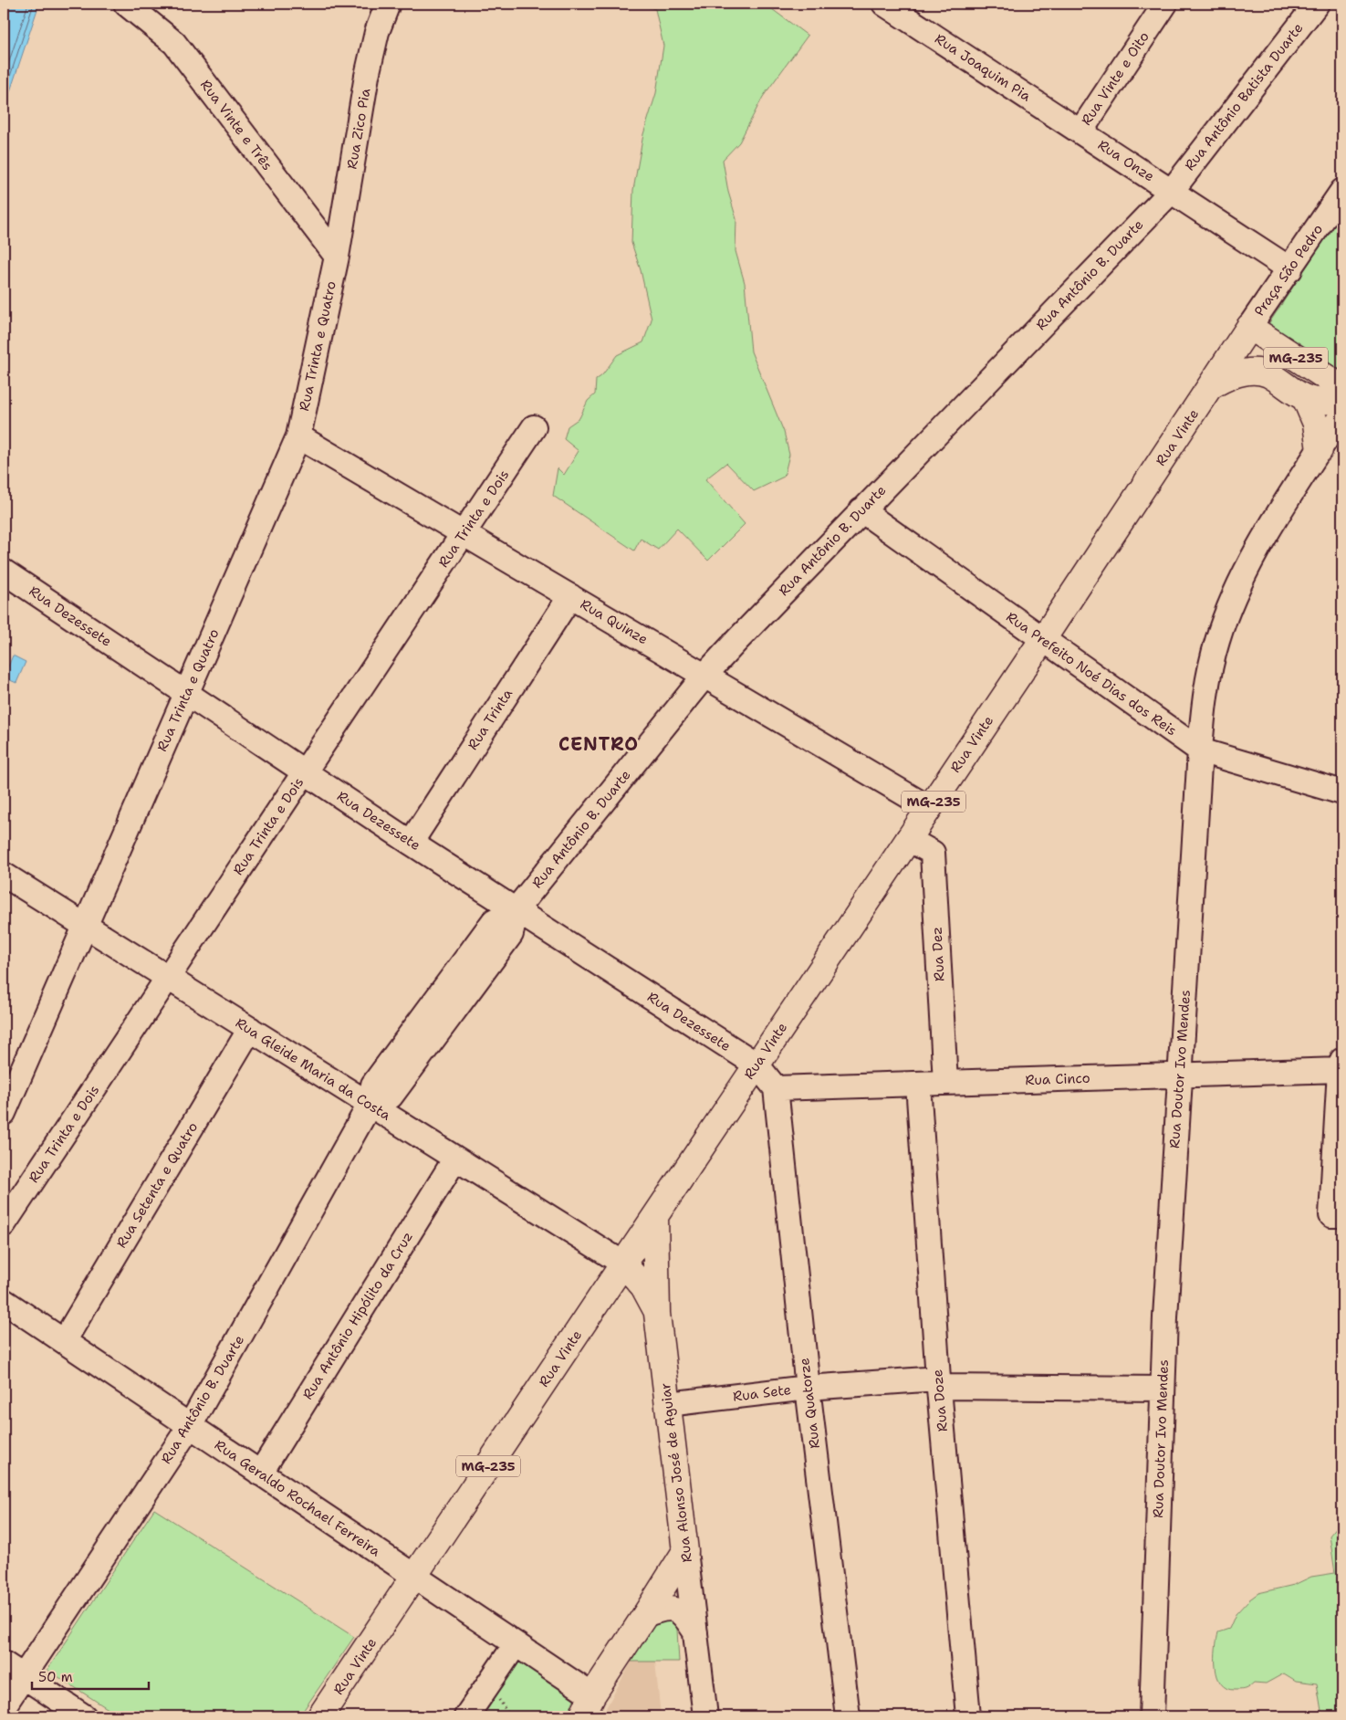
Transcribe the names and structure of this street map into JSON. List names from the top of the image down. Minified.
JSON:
{"streets":{"main road":["MG-235","Rua Vinte","Rua Alonso José de Aguiar"],"street":["Rua Joaquim Pia","Rua Vinte e Oito","Rua Antônio Batista Duarte","Rua Vinte e Três","Rua Zico Pia","Rua Onze","Praça São Pedro","Rua Antônio B. Duarte","Rua Trinta e Quatro","Rua Trinta e Dois","Rua Dezessete","Rua Quinze","Rua Prefeito Noé Dias dos Reis","Rua Trinta","Rua Dez","Rua Gleide Maria da Costa","Rua Doutor Ivo Mendes","Rua Cinco","Rua Setenta e Quatro","Rua Antônio Hipólito da Cruz","Rua Sete","Rua Doze","Rua Quatorze","Rua Geraldo Rochael Ferreira"]},"crossings":[["Rua Joaquim Pia","Rua Vinte e Oito"],["Rua Joaquim Pia","Rua Onze"],["Rua Vinte e Oito","Rua Onze"],["Rua Antônio Batista Duarte","Rua Onze"],["Rua Antônio Batista Duarte","Rua Antônio B. Duarte"],["Rua Vinte e Três","Rua Zico Pia"],["Rua Vinte e Três","Rua Trinta e Quatro"],["Rua Zico Pia","Rua Trinta e Quatro"],["Rua Onze","Praça São Pedro"],["Rua Onze","Rua Antônio B. Duarte"],["Praça São Pedro","MG-235"],["Rua Antônio B. Duarte","Rua Dezessete"],["Rua Antônio B. Duarte","Rua Quinze"],["Rua Antônio B. Duarte","Rua Prefeito Noé Dias dos Reis"],["Rua Antônio B. Duarte","Rua Gleide Maria da Costa"],["Rua Antônio B. Duarte","Rua Geraldo Rochael Ferreira"],["Rua Trinta e Quatro","Rua Dezessete"],["Rua Trinta e Quatro","Rua Quinze"],["Rua Trinta e Quatro","Rua Gleide Maria da Costa"],["MG-235","Rua Vinte"],["Rua Vinte","Rua Dezessete"],["Rua Vinte","Rua Quinze"],["Rua Vinte","Rua Prefeito Noé Dias dos Reis"],["Rua Vinte","Rua Dez"],["Rua Vinte","Rua Gleide Maria da Costa"],["Rua Vinte","Rua Geraldo Rochael Ferreira"],["Rua Trinta e Dois","Rua Dezessete"],["Rua Trinta e Dois","Rua Quinze"],["Rua Trinta e Dois","Rua Gleide Maria da Costa"],["Rua Dezessete","Rua Trinta"],["Rua Dezessete","Rua Cinco"],["Rua Dezessete","Rua Quatorze"],["Rua Quinze","Rua Trinta"],["Rua Prefeito Noé Dias dos Reis","Rua Doutor Ivo Mendes"],["Rua Dez","Rua Cinco"],["Rua Gleide Maria da Costa","Rua Setenta e Quatro"],["Rua Gleide Maria da Costa","Rua Antônio Hipólito da Cruz"],["Rua Doutor Ivo Mendes","Rua Cinco"],["Rua Doutor Ivo Mendes","Rua Sete"],["Rua Cinco","Rua Doze"],["Rua Cinco","Rua Quatorze"],["Rua Setenta e Quatro","Rua Geraldo Rochael Ferreira"],["Rua Antônio Hipólito da Cruz","Rua Geraldo Rochael Ferreira"],["Rua Sete","Rua Doze"],["Rua Sete","Rua Quatorze"],["Rua Sete","Rua Alonso José de Aguiar"]],"districts":["CENTRO"],"scale_bar":"50 m"}
